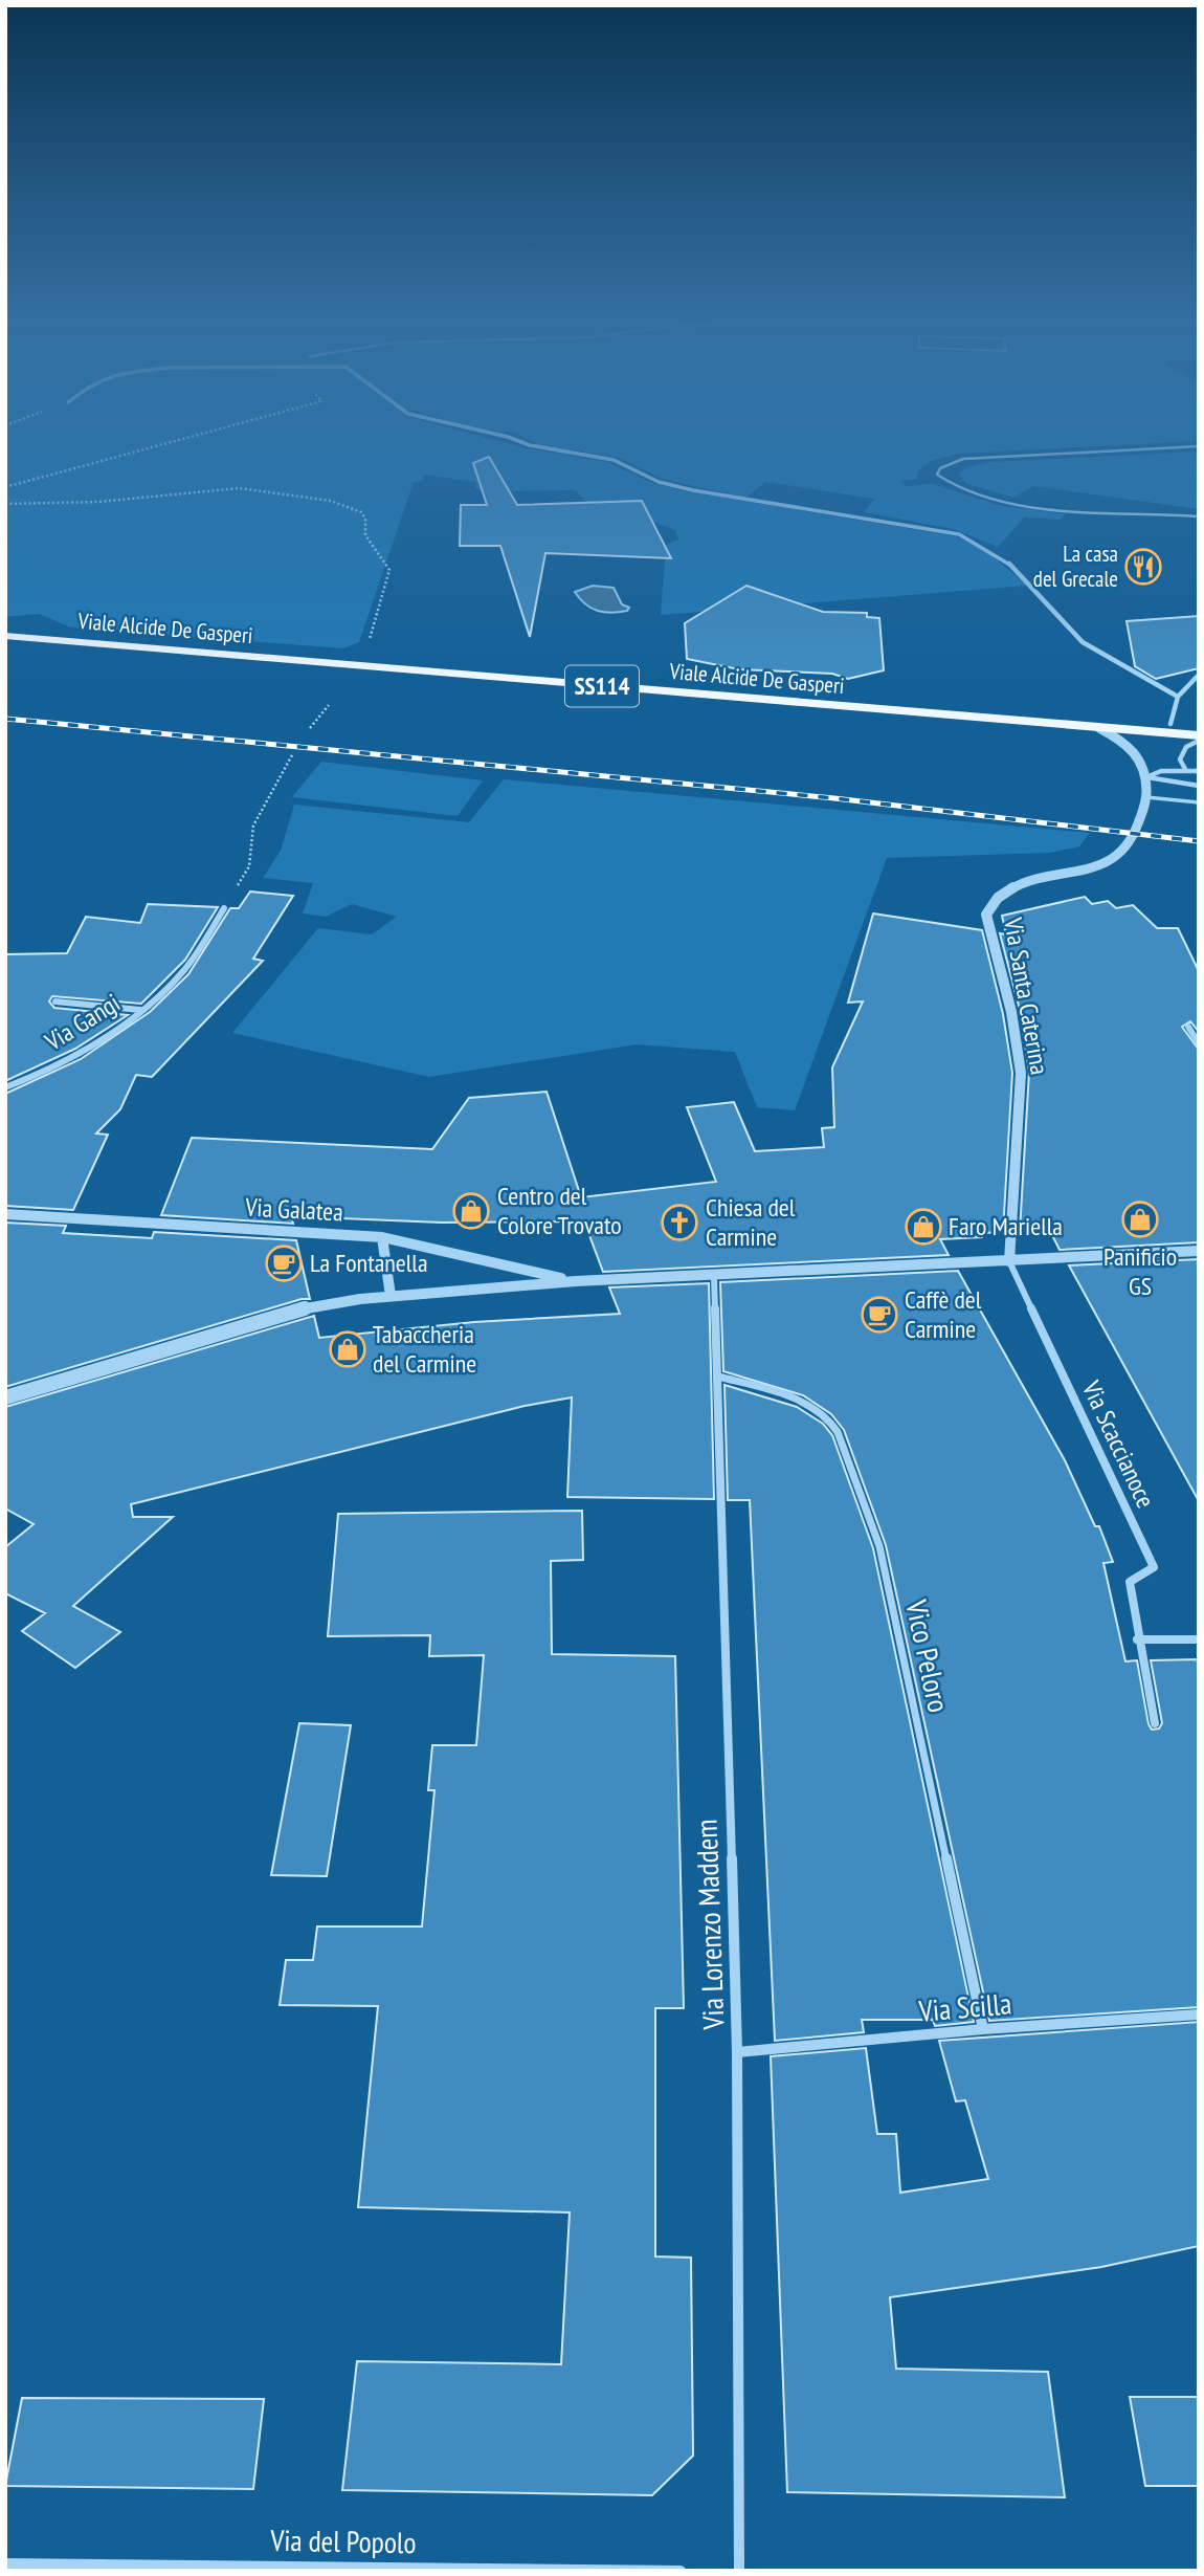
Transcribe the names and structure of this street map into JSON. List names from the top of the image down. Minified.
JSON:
{"streets":{"main road":["Viale Alcide De Gasperi","SS114"],"street":["Via Santa Caterina","Via Gangi","Via Galatea","Via Scaccianoce","Vico Peloro","Via Lorenzo Maddem","Via Scilla","Via del Popolo"]},"crossings":[["Viale Alcide De Gasperi","Via Santa Caterina"],["Via Santa Caterina","Via Scaccianoce"],["Vico Peloro","Via Lorenzo Maddem"],["Vico Peloro","Via Scilla"],["Via Lorenzo Maddem","Via Scilla"]],"places":{"restaurant":["La casa del Grecale"],"shop":["Centro del Colore Trovato","Panificio GS","Faro Mariella","Tabaccheria del Carmine"],"church":["Chiesa del Carmine"],"cafe":["La Fontanella","Caffè del Carmine"]}}
